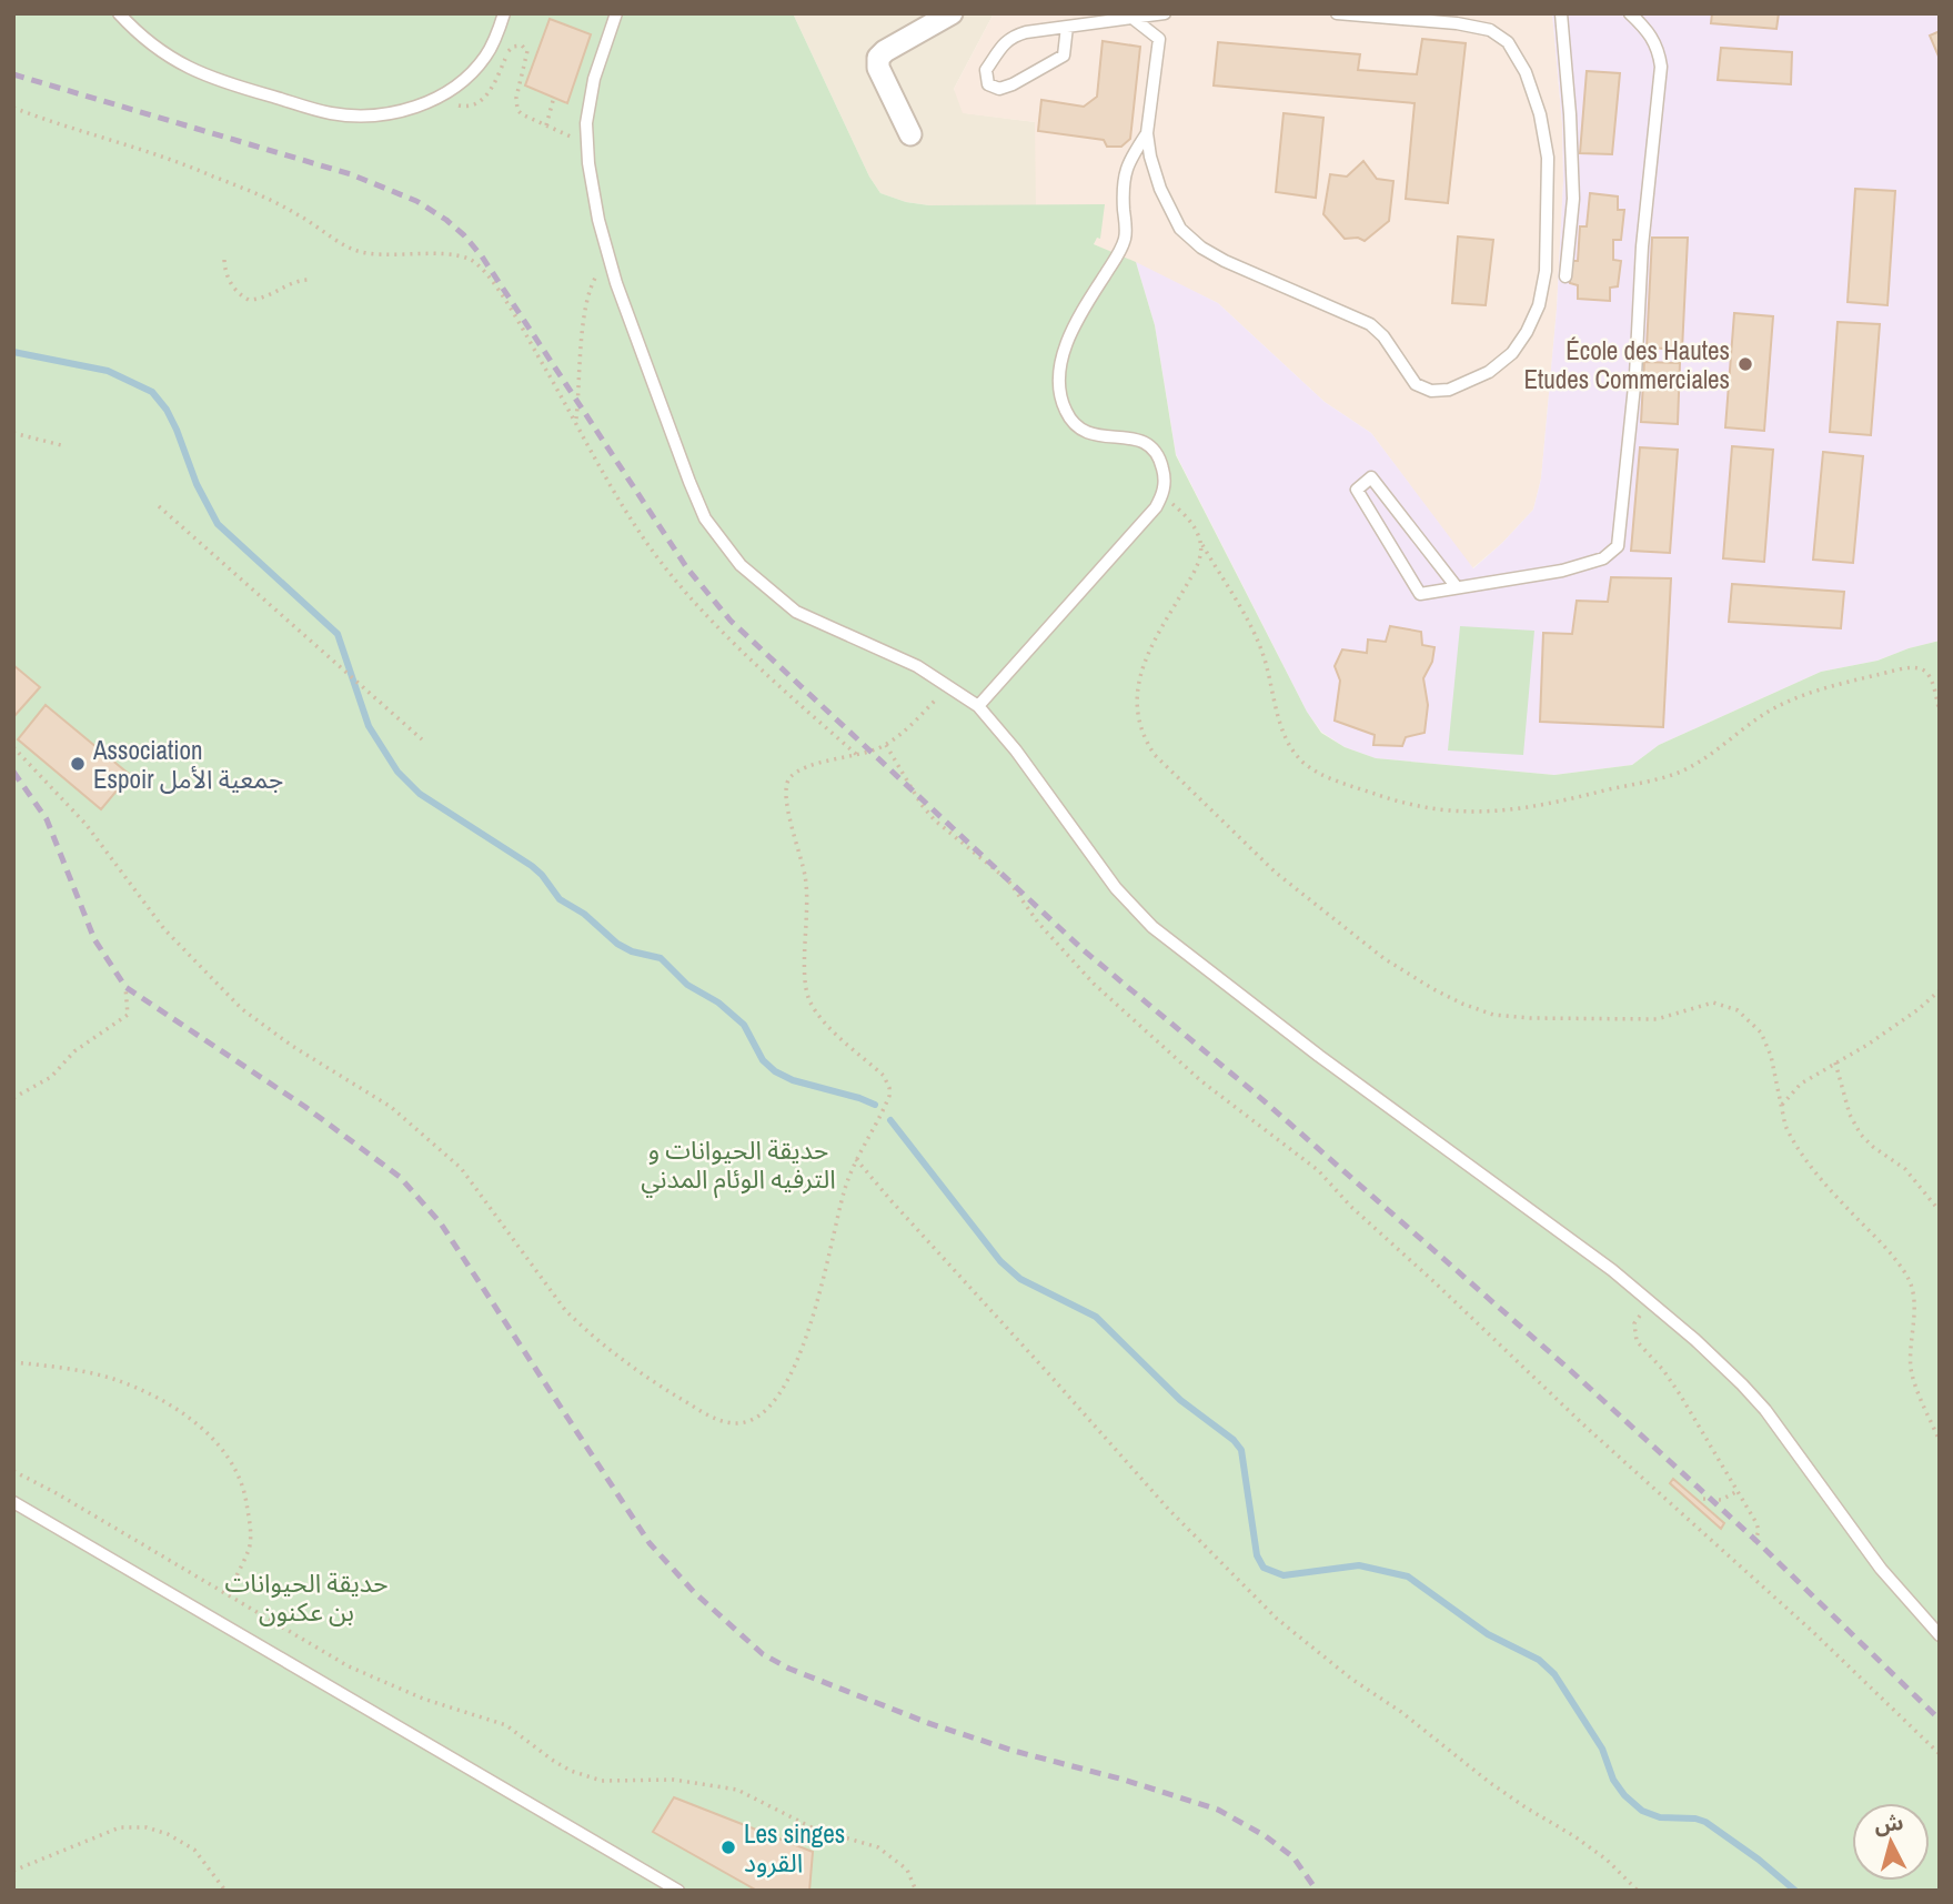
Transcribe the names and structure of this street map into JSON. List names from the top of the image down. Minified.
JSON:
{"parks":["حديقة الحيوانات و الترفيه الوئام المدني","حديقة الحيوانات بن عكنون"],"places":["École des Hautes Etudes Commerciales","Association Espoir جمعية الأمل","Les singes القرود"],"north":"top"}
